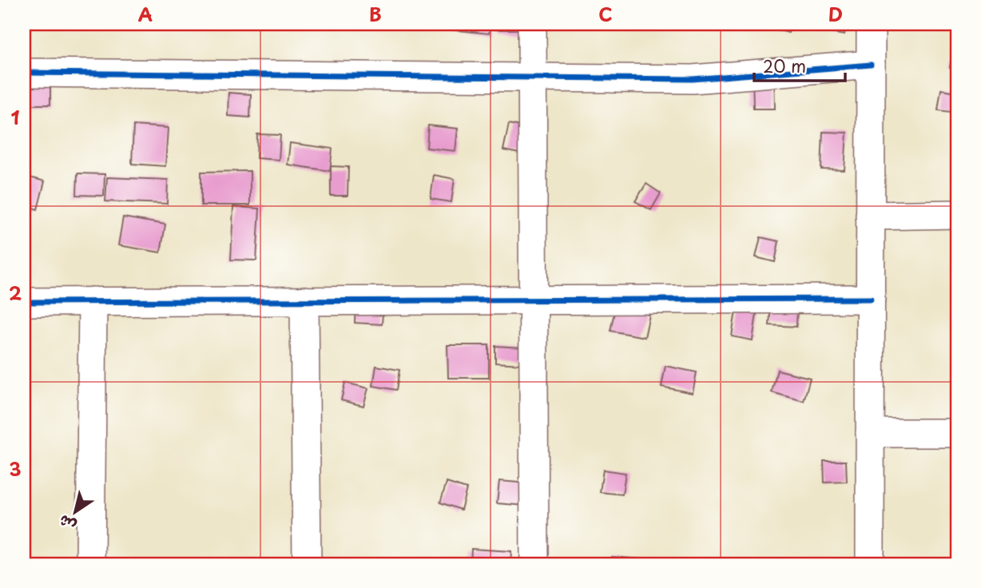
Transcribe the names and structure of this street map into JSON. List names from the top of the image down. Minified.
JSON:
{"scale_bar":"20 m","north":"bottom left","grid":{"columns":["A","B","C","D"],"rows":["1","2","3"]}}
